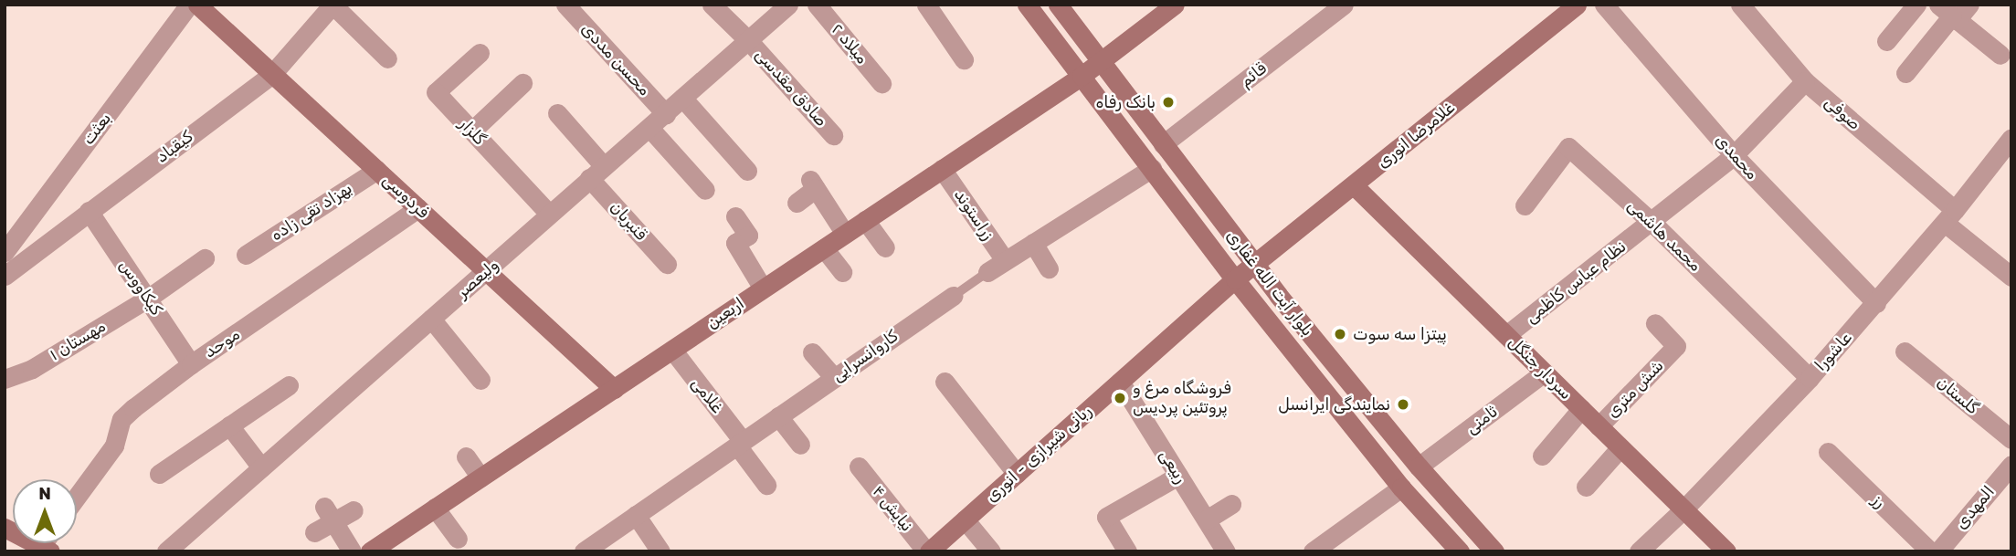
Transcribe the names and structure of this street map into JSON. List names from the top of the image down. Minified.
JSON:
{"streets":{"street":["میلاد ۲","محسن مددی","قائم","صادق مقدسی","صوفی","بعثت","گلزار","غلامرضا انوری","کیقباد","محمدی","فردوسی","بهزاد تقی زاده","زراستوند","قنبریان","محمد هاشمی","ولیعصر","نظام عباس کاظمی","بلوار آیت الله غفاری","کیکاووس","اربعین","مهستان ۱","موحد","عاشورا","کاروانسرایی","سردار جنگل","شش متری","غلامی","گلستان","ثامنی","ربانی شیرازی - انوری","ربیعی","رز","المهدی","نیایش ۴"]},"crossings":[["محسن مددی","ولیعصر"],["قائم","بلوار آیت الله غفاری"],["صادق مقدسی","ولیعصر"],["صوفی","نظام عباس کاظمی"],["صوفی","عاشورا"],["گلزار","ولیعصر"],["غلامرضا انوری","بلوار آیت الله غفاری"],["غلامرضا انوری","سردار جنگل"],["غلامرضا انوری","ربانی شیرازی - انوری"],["کیقباد","فردوسی"],["کیقباد","کیکاووس"],["محمدی","نظام عباس کاظمی"],["محمدی","عاشورا"],["فردوسی","بهزاد تقی زاده"],["فردوسی","ولیعصر"],["فردوسی","اربعین"],["فردوسی","موحد"],["زراستوند","اربعین"],["زراستوند","کاروانسرایی"],["قنبریان","ولیعصر"],["محمد هاشمی","نظام عباس کاظمی"],["محمد هاشمی","عاشورا"],["نظام عباس کاظمی","سردار جنگل"],["بلوار آیت الله غفاری","اربعین"],["بلوار آیت الله غفاری","کاروانسرایی"],["بلوار آیت الله غفاری","ثامنی"],["بلوار آیت الله غفاری","ربانی شیرازی - انوری"],["کیکاووس","مهستان ۱"],["کیکاووس","موحد"],["اربعین","غلامی"],["عاشورا","سردار جنگل"],["کاروانسرایی","غلامی"],["سردار جنگل","شش متری"],["سردار جنگل","ثامنی"],["ربانی شیرازی - انوری","ربیعی"],["ربانی شیرازی - انوری","نیایش ۴"]],"places":["بانک رفاه","پیتزا سه سوت","فروشگاه مرغ و پروتئین پردیس","نمایندگی ایرانسل"],"north":"top"}
